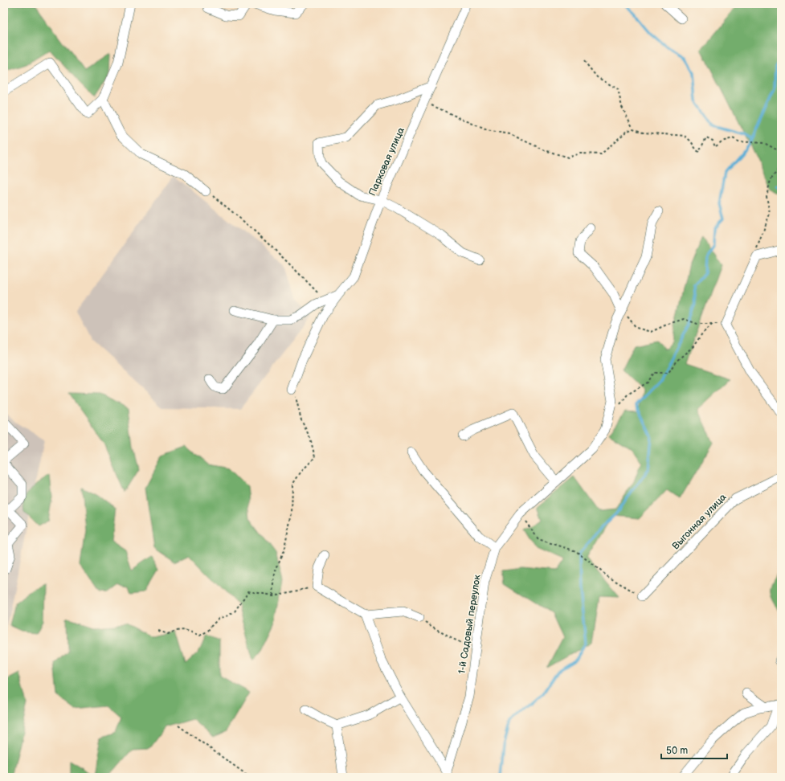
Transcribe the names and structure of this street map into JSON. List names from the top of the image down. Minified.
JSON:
{"streets":{"street":["Парковая улица","Выгонная улица","1-й Садовый переулок"]},"scale_bar":"50 m"}
